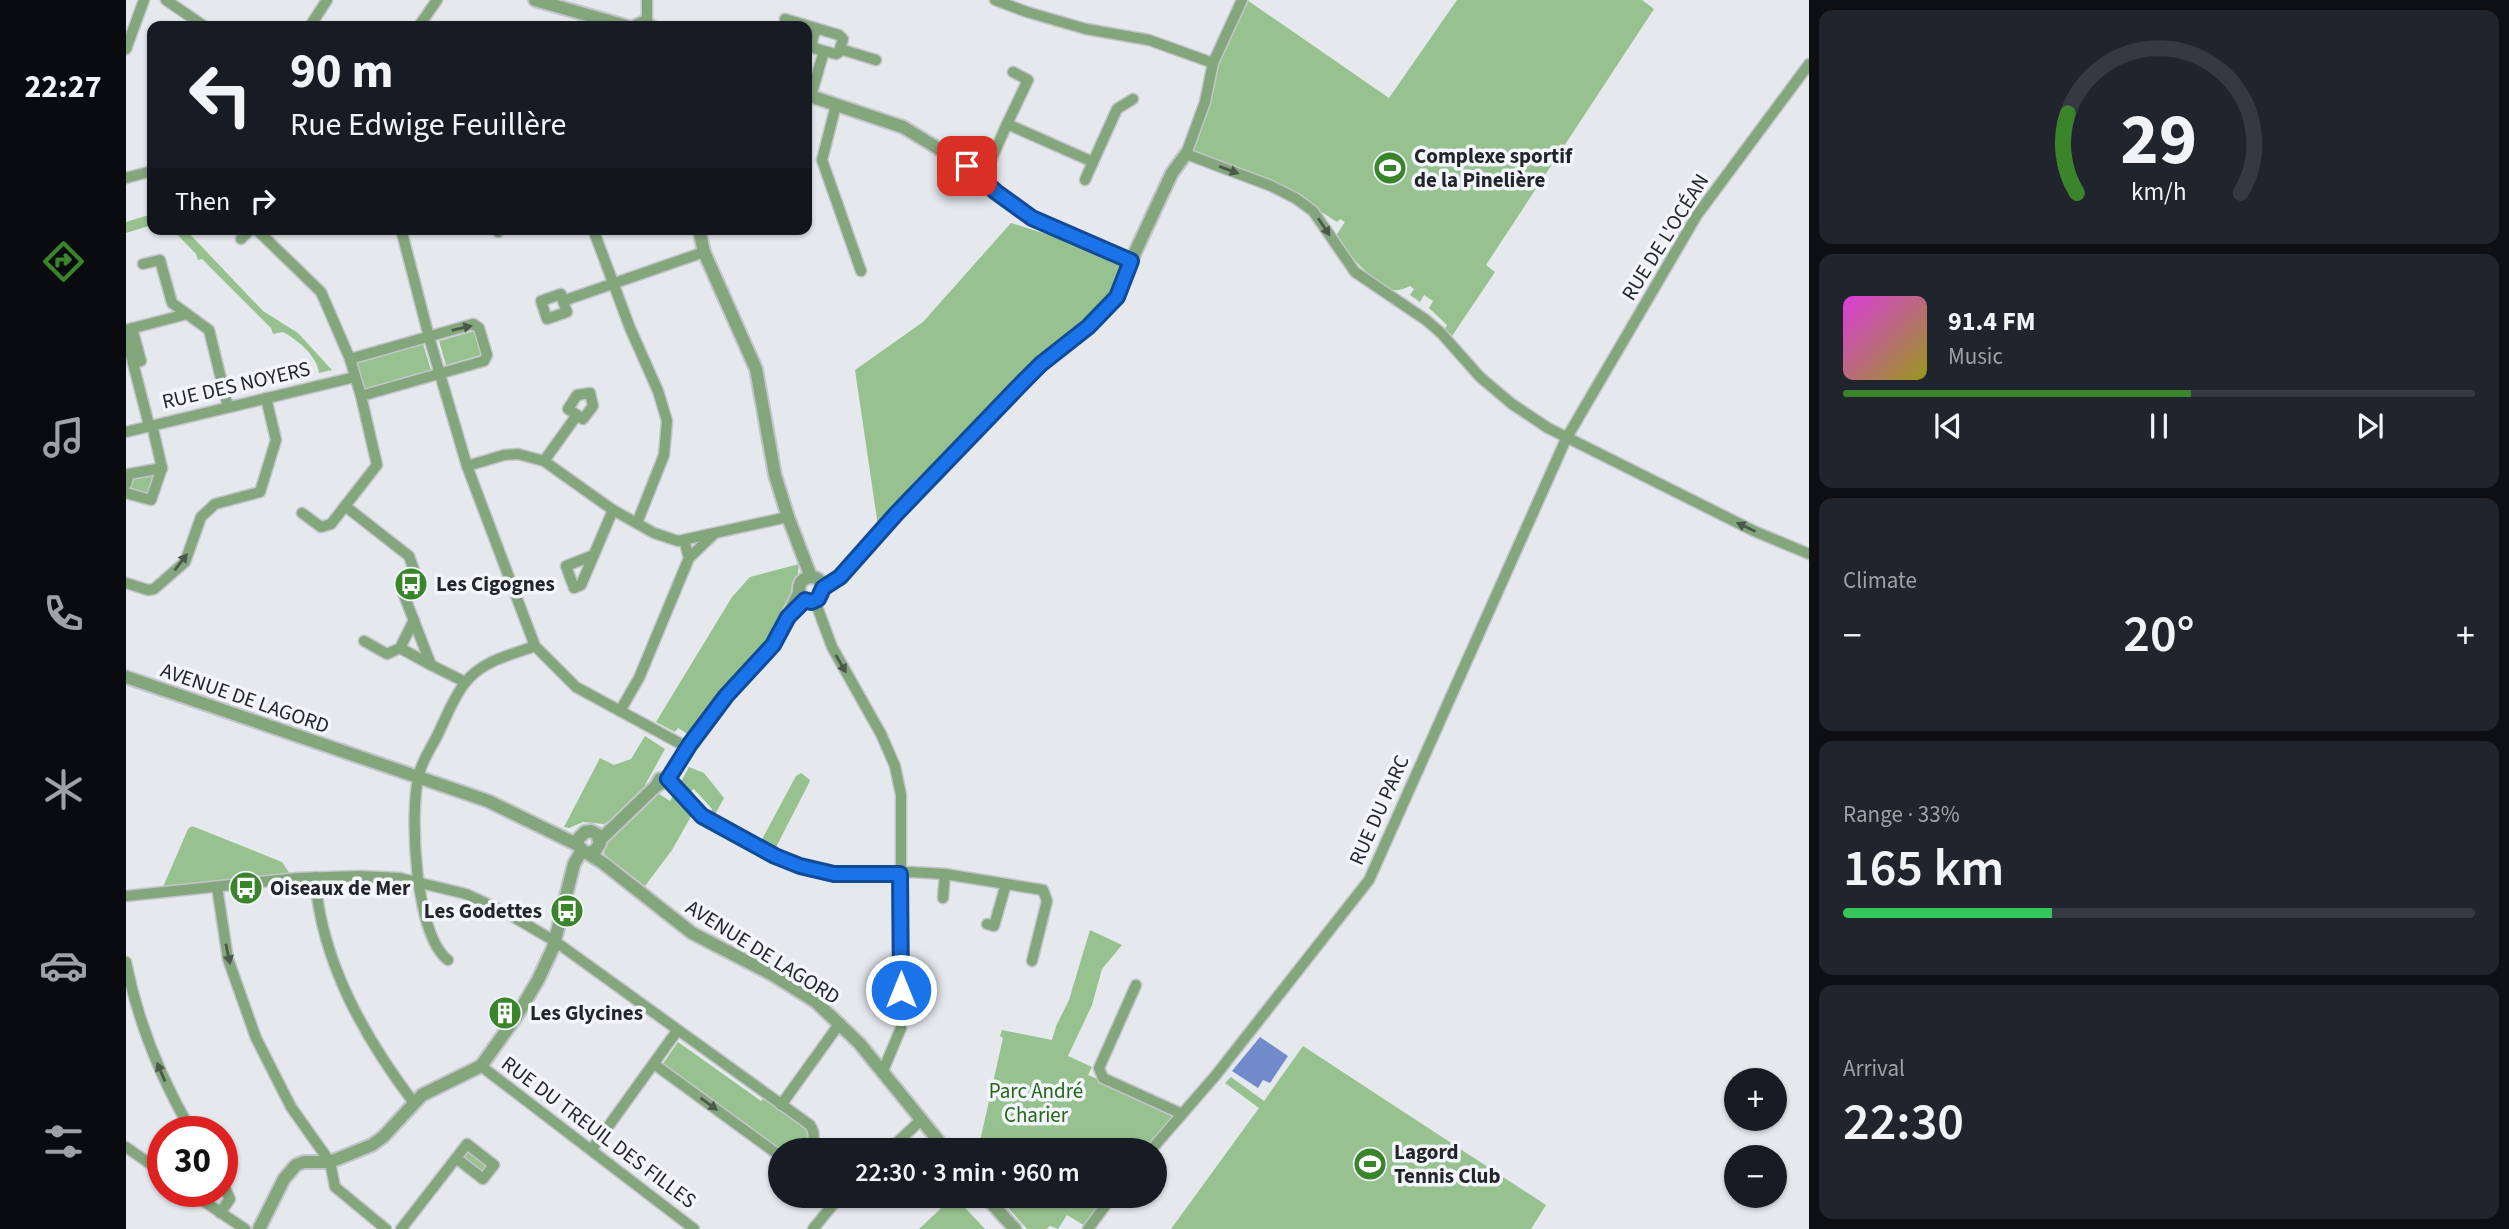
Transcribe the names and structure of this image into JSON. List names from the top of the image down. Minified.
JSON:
{"streets":{"street":["RUE DE L'OCÉAN","RUE DES NOYERS","AVENUE DE LAGORD","RUE DU PARC","RUE DU TREUIL DES FILLES"]},"crossings":[["RUE DE L'OCÉAN","RUE DU PARC"]],"parks":["Parc André Charier"],"places":{"sports":["Complexe sportif de la Pinelière","Lagord Tennis Club"],"bus stop":["Les Cigognes","Oiseaux de Mer","Les Godettes"],"building":["Les Glycines"]},"page":{"tabs":"22:27","turn":["90 m","Rue Edwige Feuillère"],"then":"Then","song":["91.4 FM","Music"],"tile":["Climate",["Range · 33%","165 km"],["Arrival","22:30"]],"heat":["−","20°","+"],"map_buttons":["+","−"],"limit":"30","trip":"22:30 · 3 min · 960 m","gauge":["29","km/h"]}}
